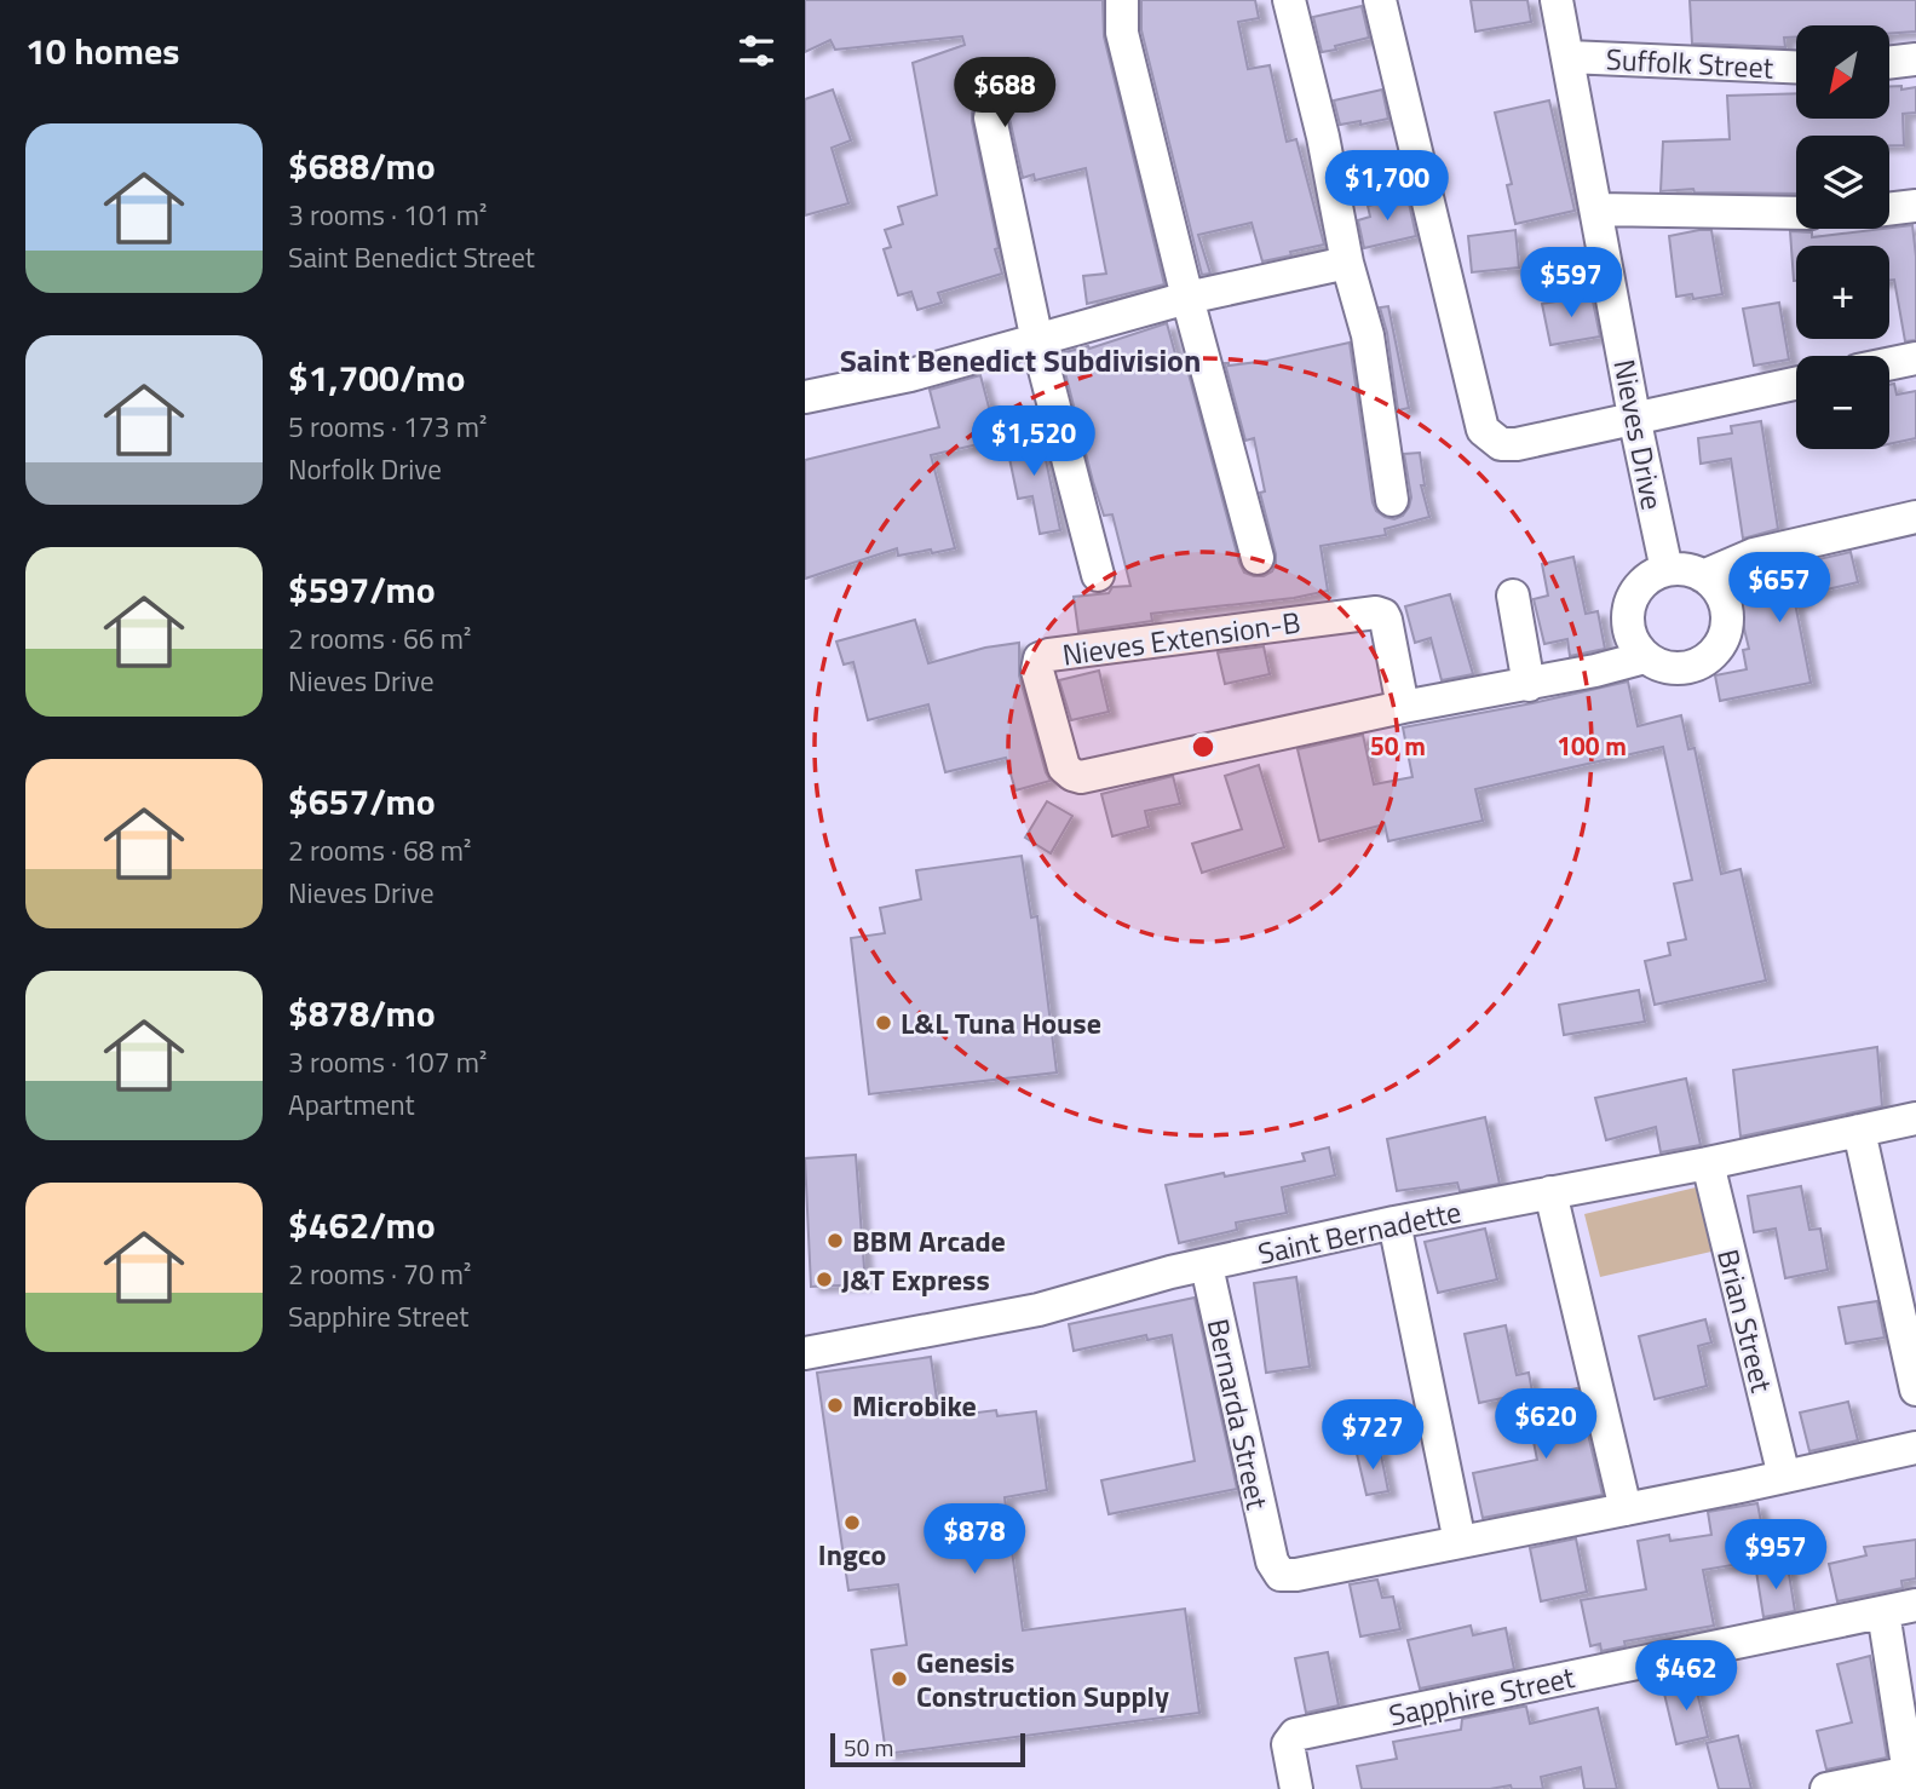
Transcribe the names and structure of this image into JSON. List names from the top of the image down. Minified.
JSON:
{"streets":{"street":["Suffolk Street","Nieves Drive","Nieves Extension-B","Saint Bernadette","Brian Street","Bernarda Street","Sapphire Street"]},"crossings":[["Suffolk Street","Nieves Drive"],["Nieves Drive","Nieves Extension-B"],["Saint Bernadette","Brian Street"],["Saint Bernadette","Bernarda Street"]],"districts":["Saint Benedict Subdivision"],"places":["L&L Tuna House","BBM Arcade","J&T Express","Microbike","Ingco","Genesis Construction Supply"],"scale_bar":"50 m","north":"bottom left","page":{"heading":"10 homes","map_buttons":["+","−"],"price":["$688","$1,700","$597","$1,520","$657","$620","$727","$878","$957","$462"],"list":[{"name":"$688/mo","note":"3 rooms · 101 m² · Saint Benedict Street"},{"name":"$1,700/mo","note":"5 rooms · 173 m² · Norfolk Drive"},{"name":"$597/mo","note":"2 rooms · 66 m² · Nieves Drive"},{"name":"$657/mo","note":"2 rooms · 68 m² · Nieves Drive"},{"name":"$878/mo","note":"3 rooms · 107 m² · Apartment"},{"name":"$462/mo","note":"2 rooms · 70 m² · Sapphire Street"}],"scale":"50 m"},"rings":["50 m","100 m"]}
